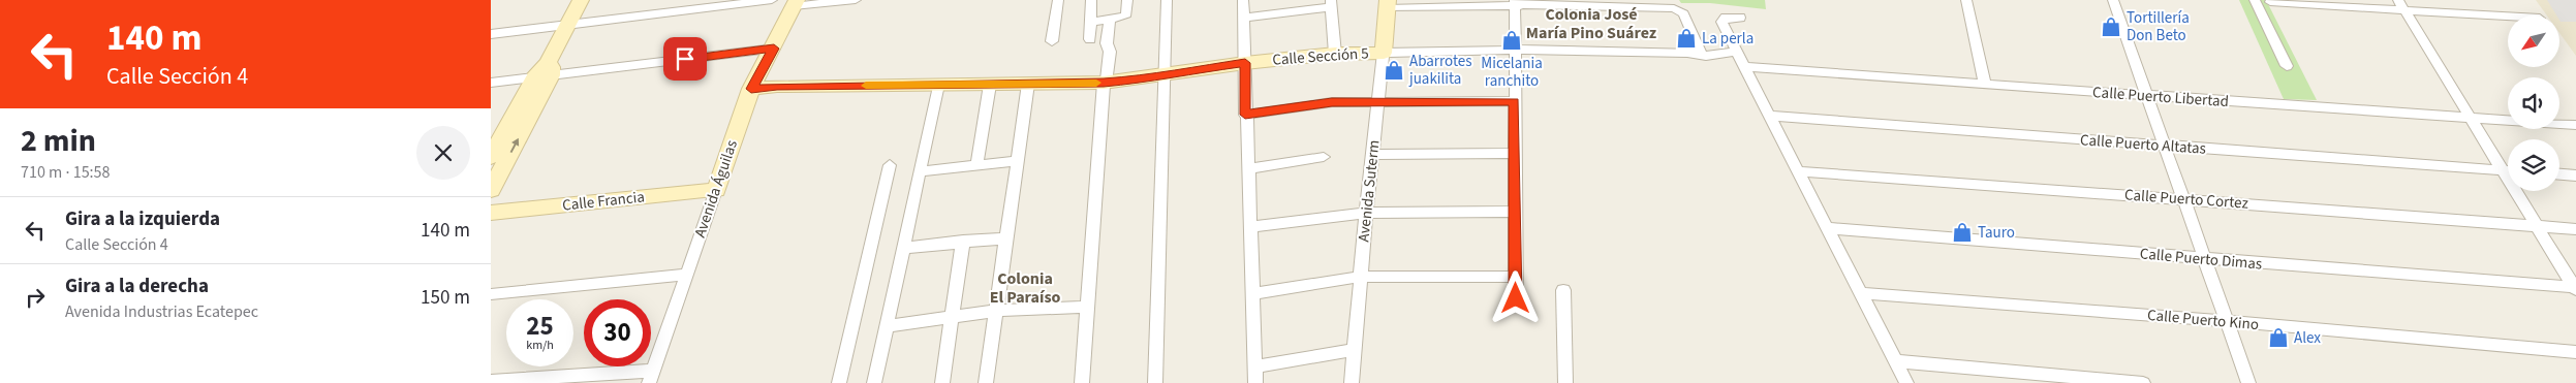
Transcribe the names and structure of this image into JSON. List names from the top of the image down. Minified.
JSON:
{"streets":{"street":["Calle Sección 5","Calle Puerto Libertad","Calle Puerto Altatas","Avenida Águilas","Avenida Suterm","Calle Puerto Cortez","Calle Francia","Calle Puerto Dimas","Calle Puerto Kino"]},"crossings":[["Calle Sección 5","Avenida Águilas"],["Calle Sección 5","Avenida Suterm"],["Avenida Águilas","Calle Francia"]],"districts":["Colonia José María Pino Suárez","Colonia El Paraíso"],"places":{"shop":["Tortillería Don Beto","La perla","Micelania ranchito","Abarrotes juakilita","Tauro","Alex"]},"north":"bottom left","page":{"turn":["140 m","Calle Sección 4"],"heading":["2 min","710 m · 15:58"],"list":[{"name":"Gira a la izquierda","note":"Calle Sección 4","value":"140 m"},{"name":"Gira a la derecha","note":"Avenida Industrias Ecatepec","value":"150 m"}],"speed":"25 km/h","limit":"30"}}
